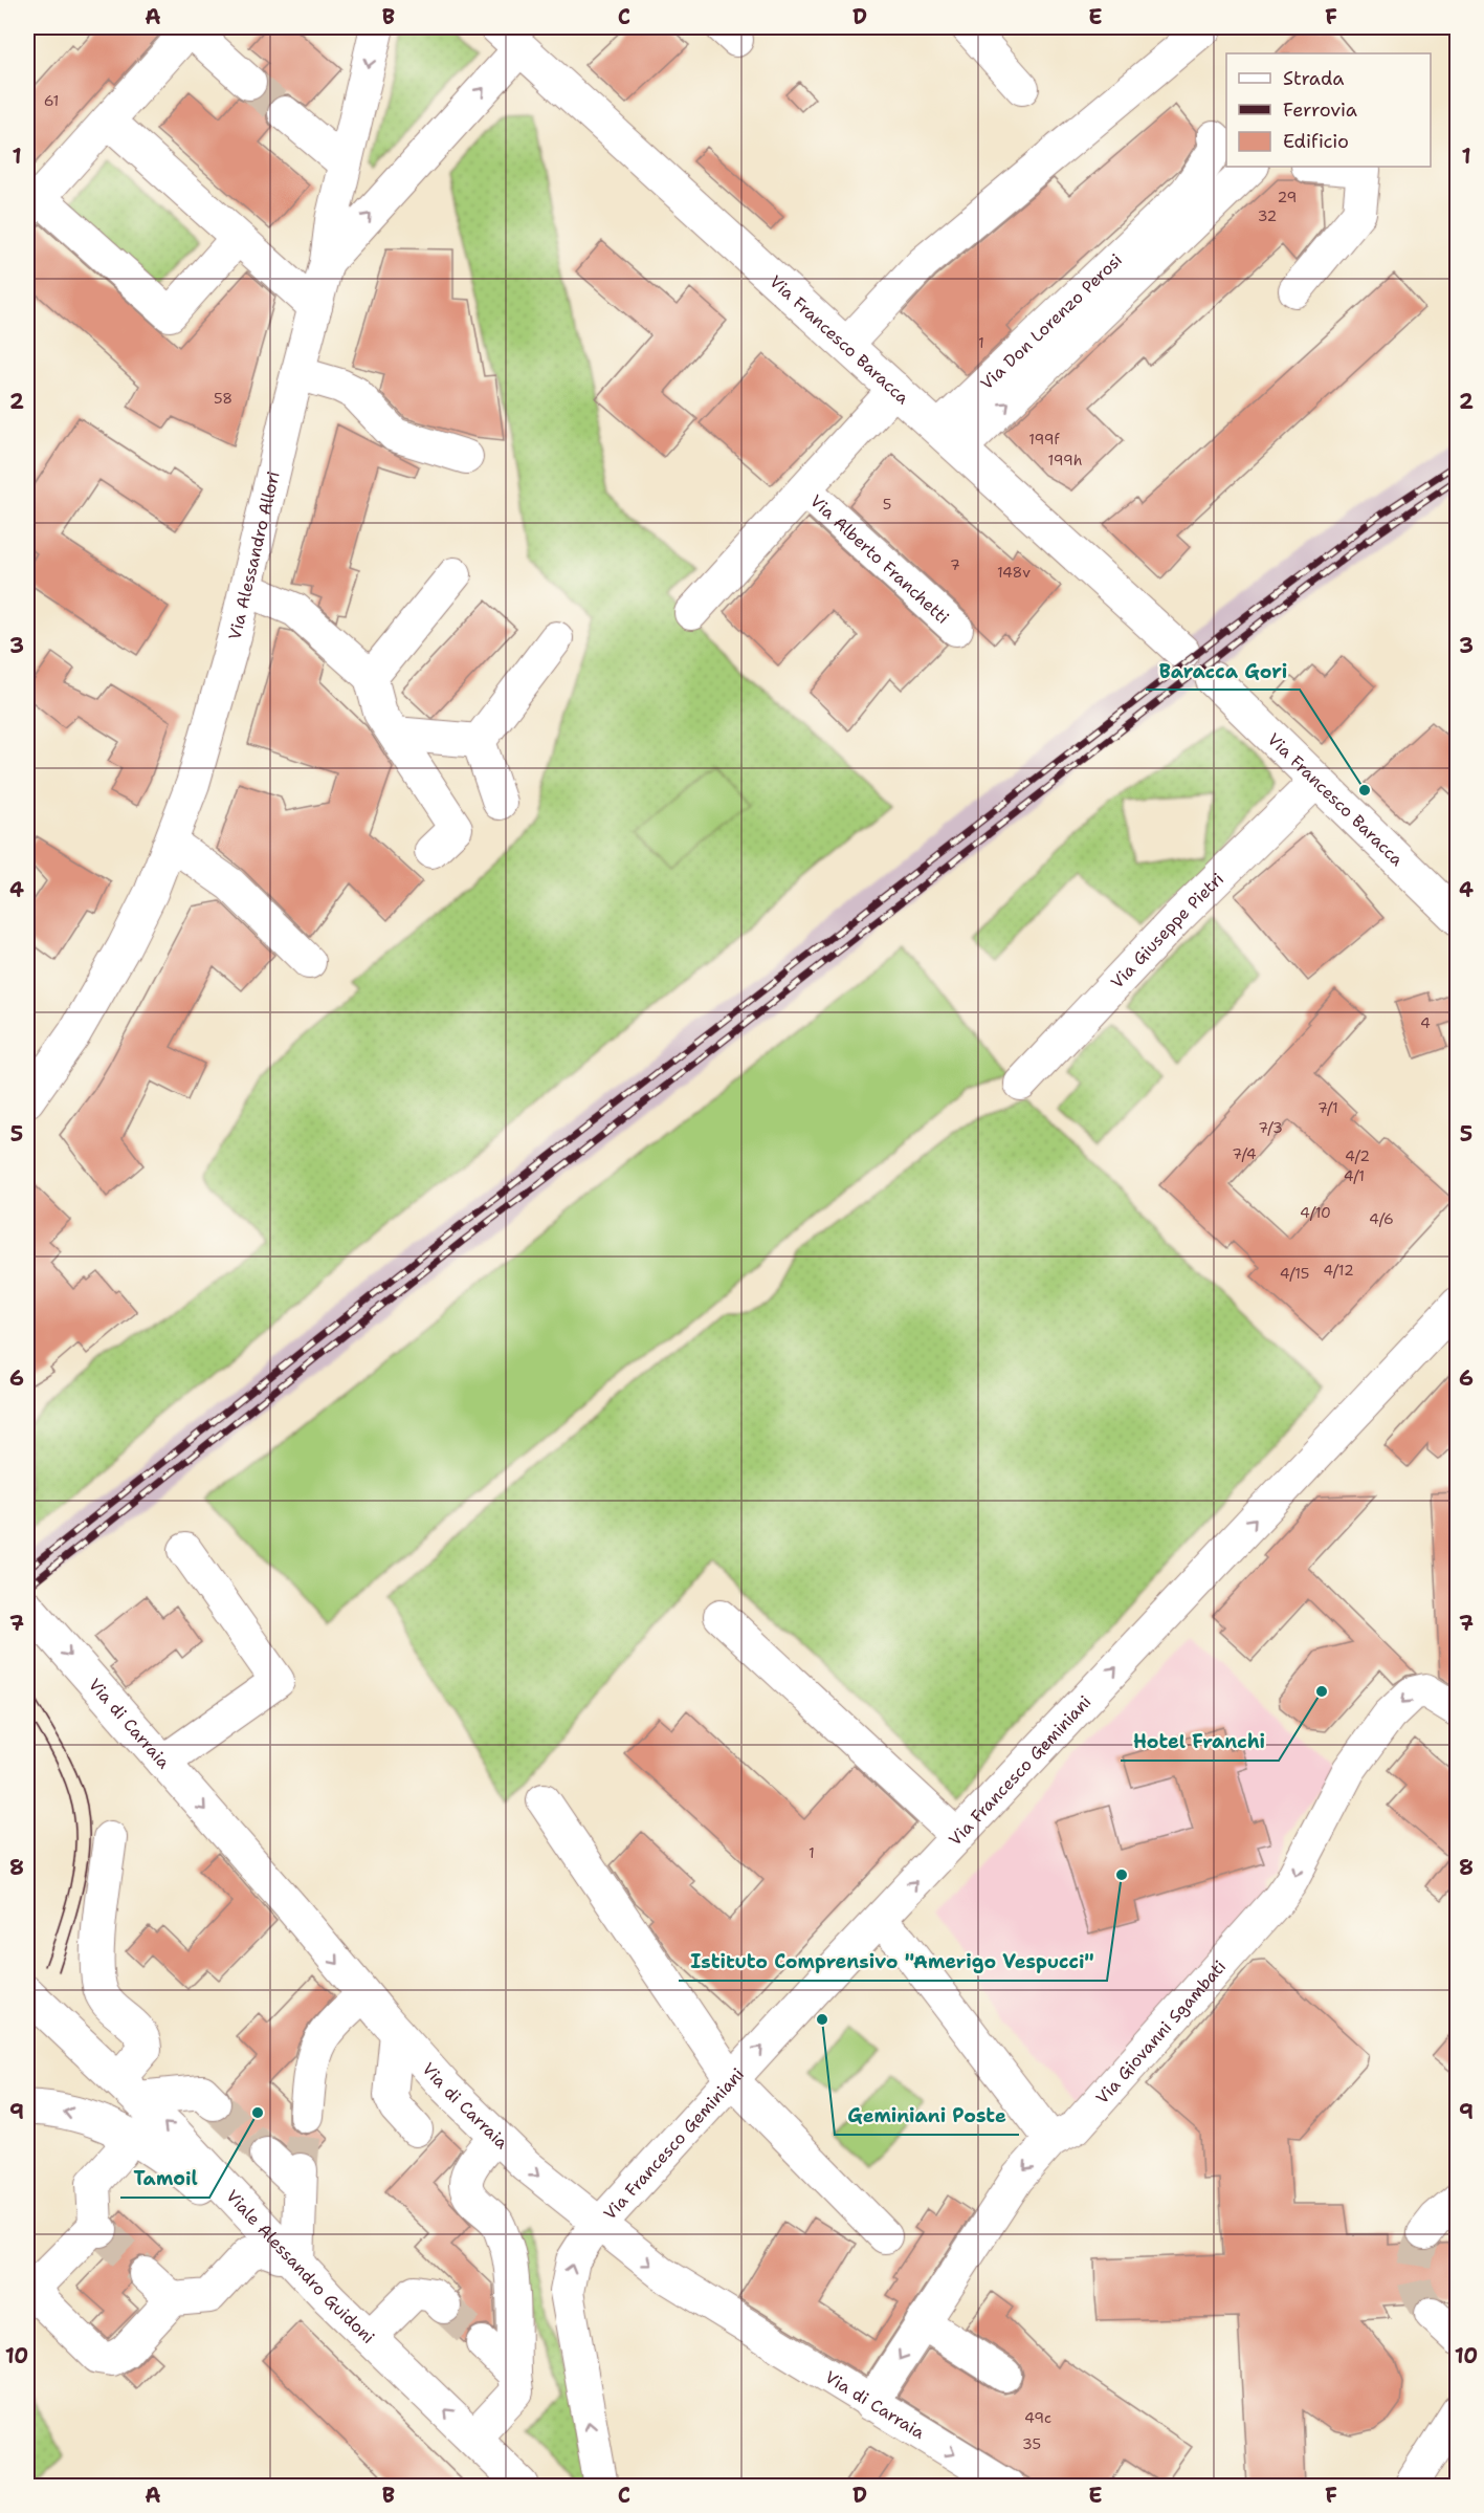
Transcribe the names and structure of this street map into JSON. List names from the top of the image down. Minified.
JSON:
{"streets":{"main road":["Via Francesco Baracca","Viale Alessandro Guidoni"],"street":["Via Don Lorenzo Perosi","Via Alessandro Allori","Via Alberto Franchetti","Via Giuseppe Pietri","Via di Carraia","Via Francesco Geminiani","Via Giovanni Sgambati"]},"crossings":[["Via Don Lorenzo Perosi","Via Francesco Baracca"],["Via Francesco Baracca","Via Alessandro Allori"],["Via Francesco Baracca","Via Alberto Franchetti"],["Via Francesco Baracca","Via Giuseppe Pietri"],["Via di Carraia","Via Francesco Geminiani"],["Via di Carraia","Via Giovanni Sgambati"]],"one_way":["Via Francesco Geminiani","Via Giovanni Sgambati"],"places":["Baracca Gori","Hotel Franchi","Istituto Comprensivo \"Amerigo Vespucci\"","Geminiani Poste","Tamoil"],"house_numbers":["61","29","32","1","58","199f","199h","5","7","148v","4","7/1","7/3","7/4","4/2","4/1","4/10","4/6","4/12","4/15","1","49c","35"],"legend":["Strada","Ferrovia","Edificio"],"grid":{"columns":["A","B","C","D","E","F"],"rows":["1","2","3","4","5","6","7","8","9","10"]}}
